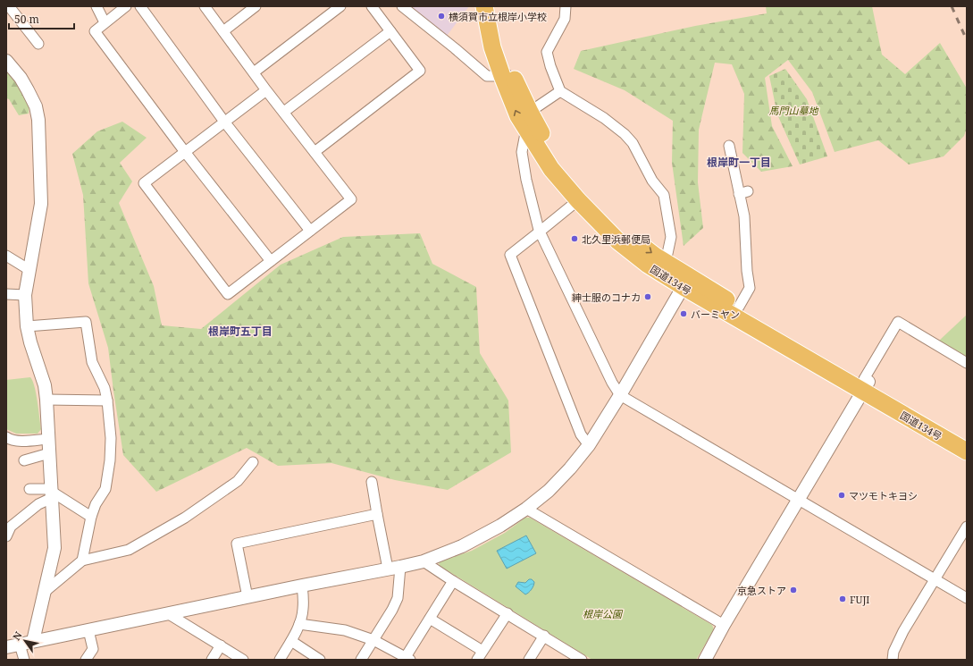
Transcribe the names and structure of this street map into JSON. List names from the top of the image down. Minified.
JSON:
{"streets":{"highway":["国道134号"]},"districts":["根岸町一丁目","根岸町五丁目"],"parks":["馬門山墓地","根岸公園"],"places":["横須賀市立根岸小学校","北久里浜郵便局","紳士服のコナカ","バーミヤン","マツモトキヨシ","京急ストア","FUJI"],"scale_bar":"50 m","north":"top left"}
